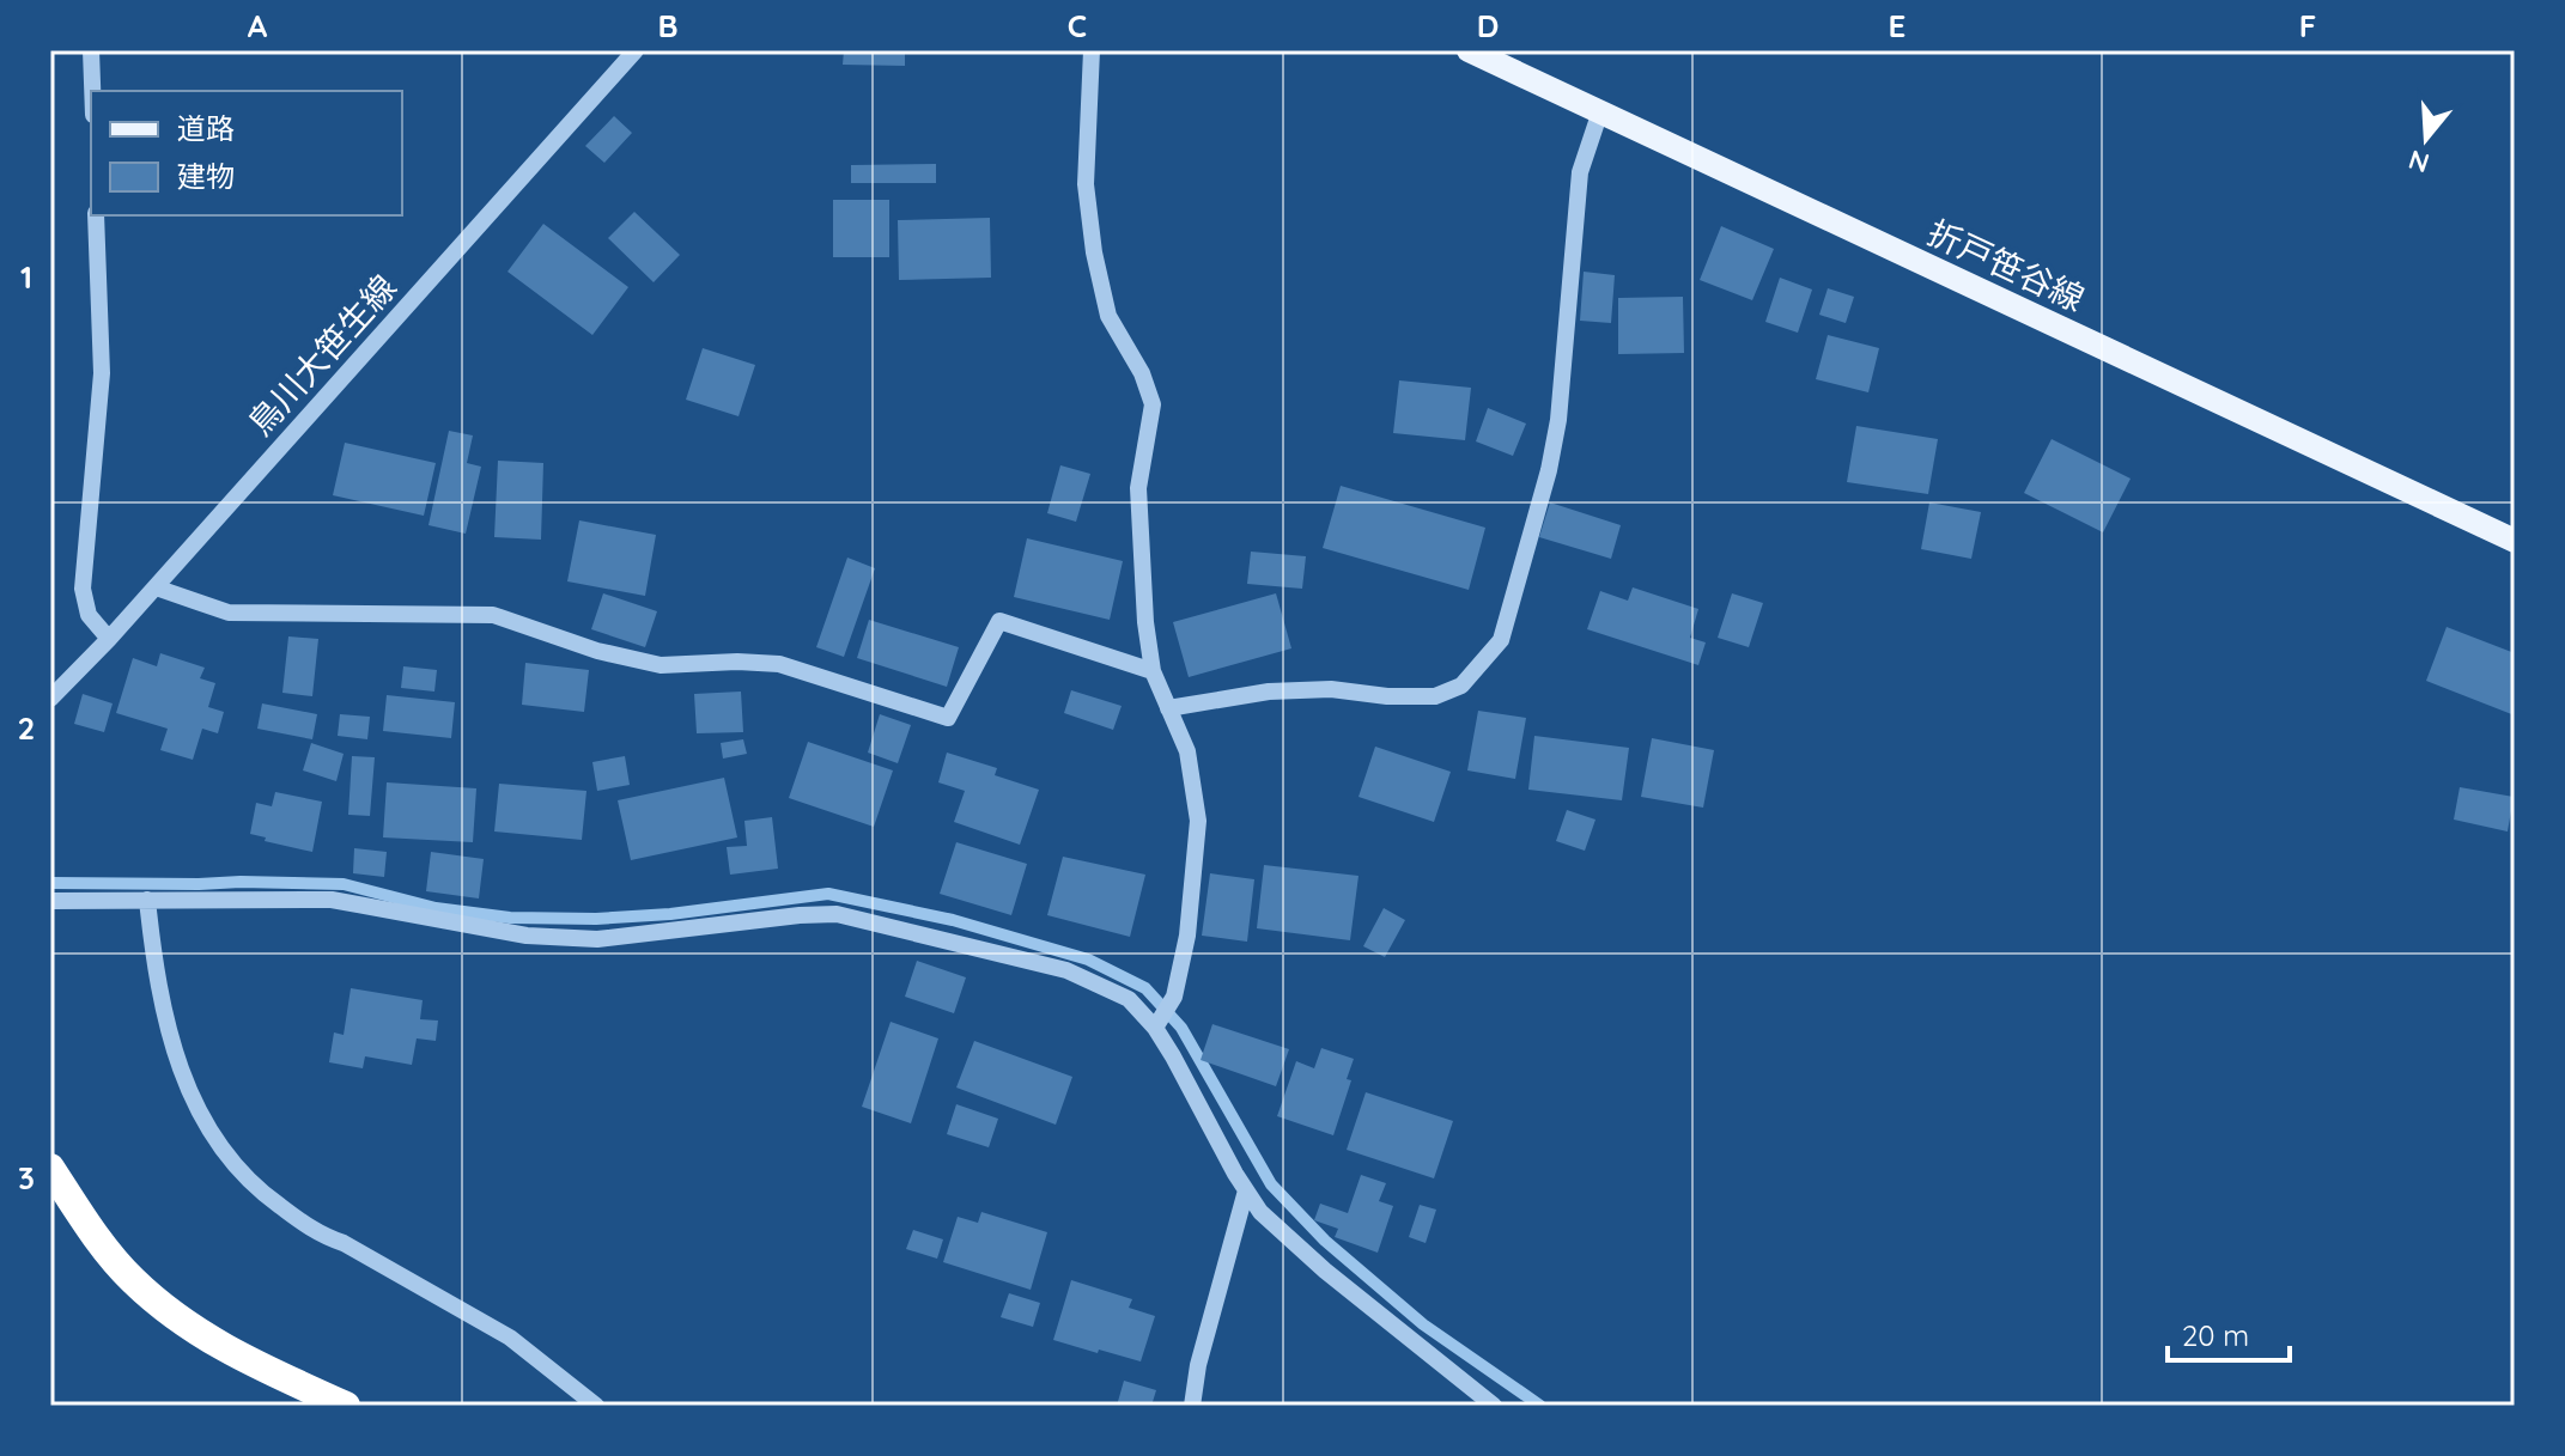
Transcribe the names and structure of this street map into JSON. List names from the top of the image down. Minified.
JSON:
{"streets":{"main road":["折戸笹谷線"],"street":["鳥川大笹生線"]},"legend":["道路","建物"],"scale_bar":"20 m","north":"bottom","grid":{"columns":["A","B","C","D","E","F"],"rows":["1","2","3"]}}
